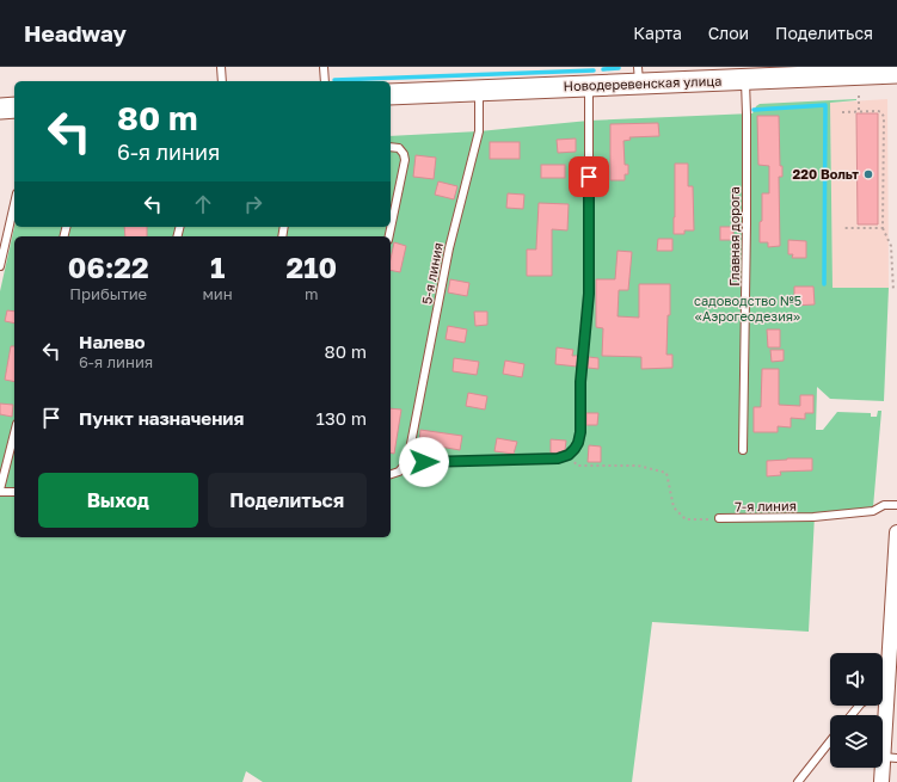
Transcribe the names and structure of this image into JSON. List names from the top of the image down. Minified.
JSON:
{"streets":{"main road":["Новодеревенская улица"],"lane":["Главная дорога","5-я линия","7-я линия"]},"crossings":[["Новодеревенская улица","Главная дорога"],["Новодеревенская улица","5-я линия"]],"parks":["садоводство №5 «Аэрогеодезия»"],"places":["220 Вольт"],"page":{"header":"Headway","nav":["Карта","Слои","Поделиться"],"turn":["80 m","6-я линия"],"eta":["06:22","Прибытие","1","мин","210","m"],"list":[{"name":"Налево","note":"6-я линия","value":"80 m"},{"name":"Пункт назначения","value":"130 m"}],"buttons":["Выход","Поделиться"]}}
